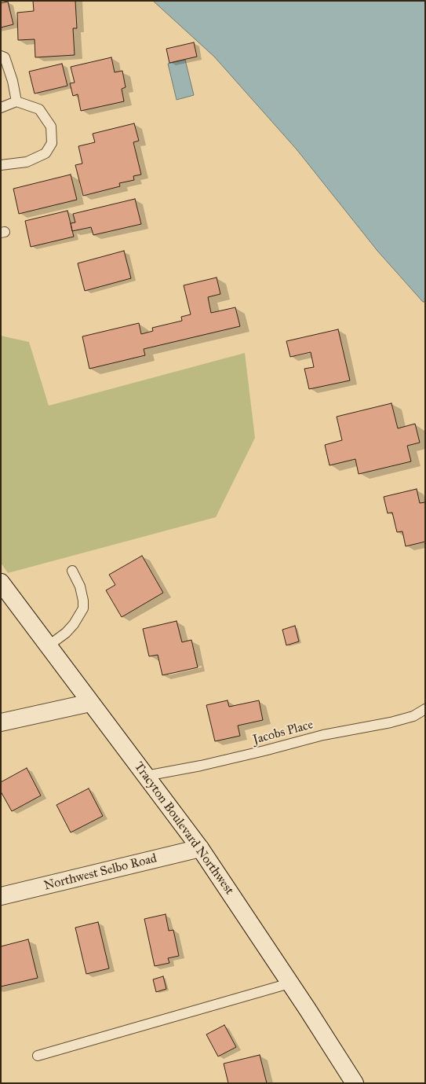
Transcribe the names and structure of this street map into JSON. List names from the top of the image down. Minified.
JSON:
{"streets":{"main road":["Tracyton Boulevard Northwest","Northwest Selbo Road"],"lane":["Jacobs Place"]},"crossings":[["Jacobs Place","Tracyton Boulevard Northwest"],["Tracyton Boulevard Northwest","Northwest Selbo Road"]]}
